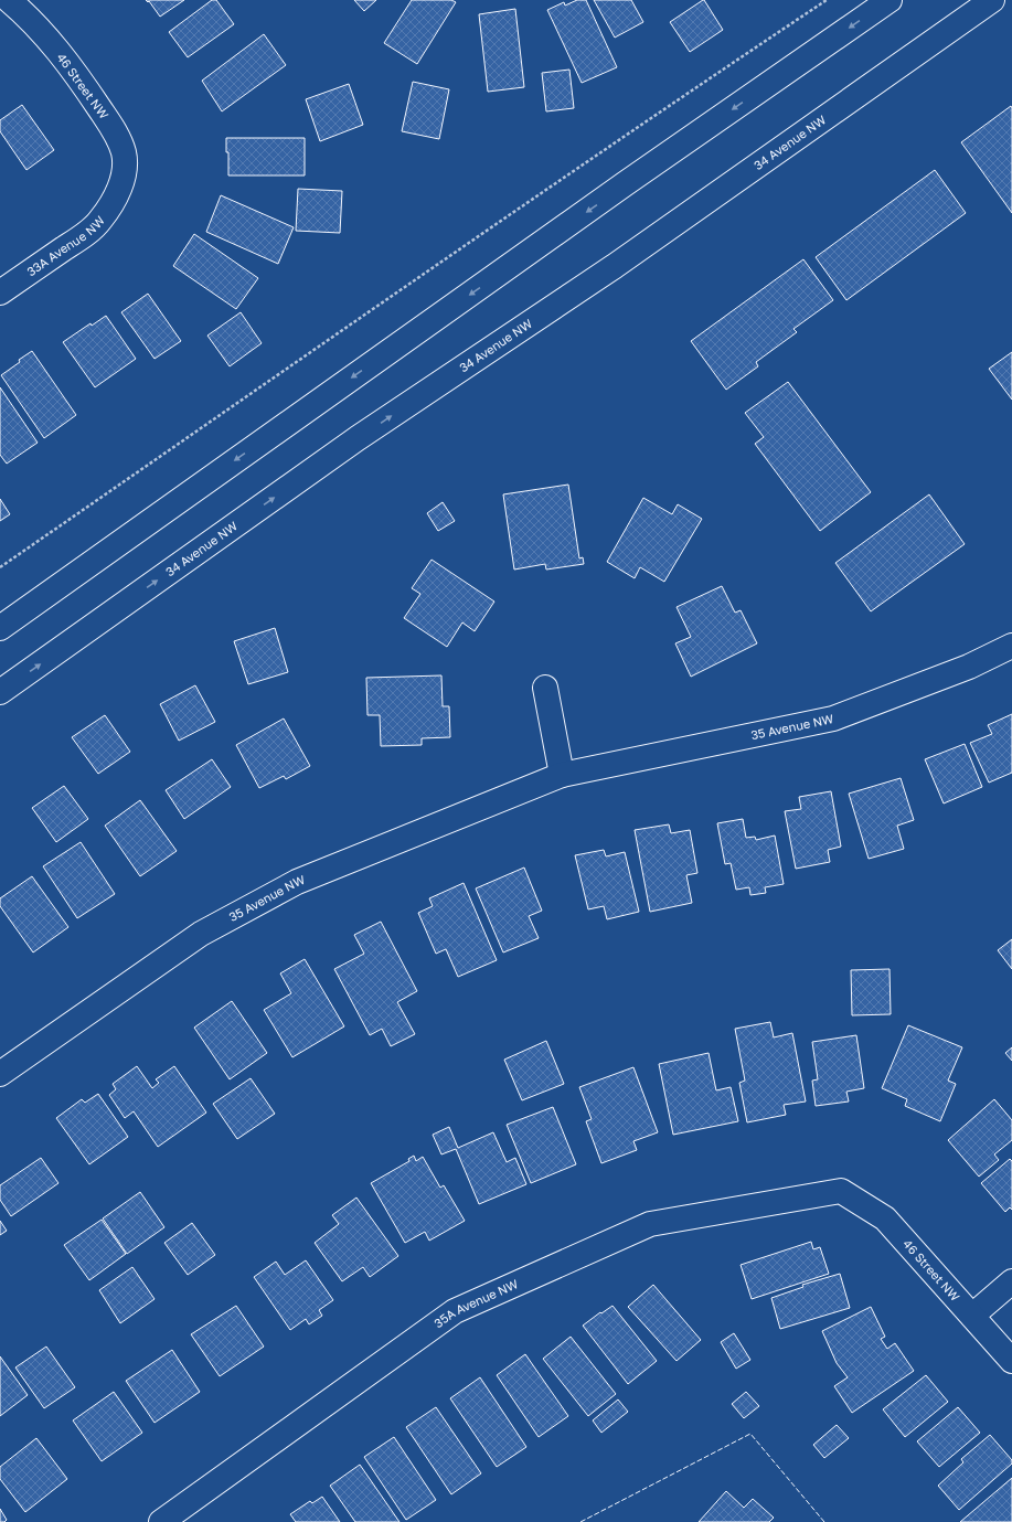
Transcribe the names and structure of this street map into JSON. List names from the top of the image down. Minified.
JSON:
{"streets":{"street":["46 Street NW","34 Avenue NW","33A Avenue NW","35 Avenue NW","35A Avenue NW"]},"crossings":[["46 Street NW","33A Avenue NW"],["46 Street NW","35A Avenue NW"]]}
